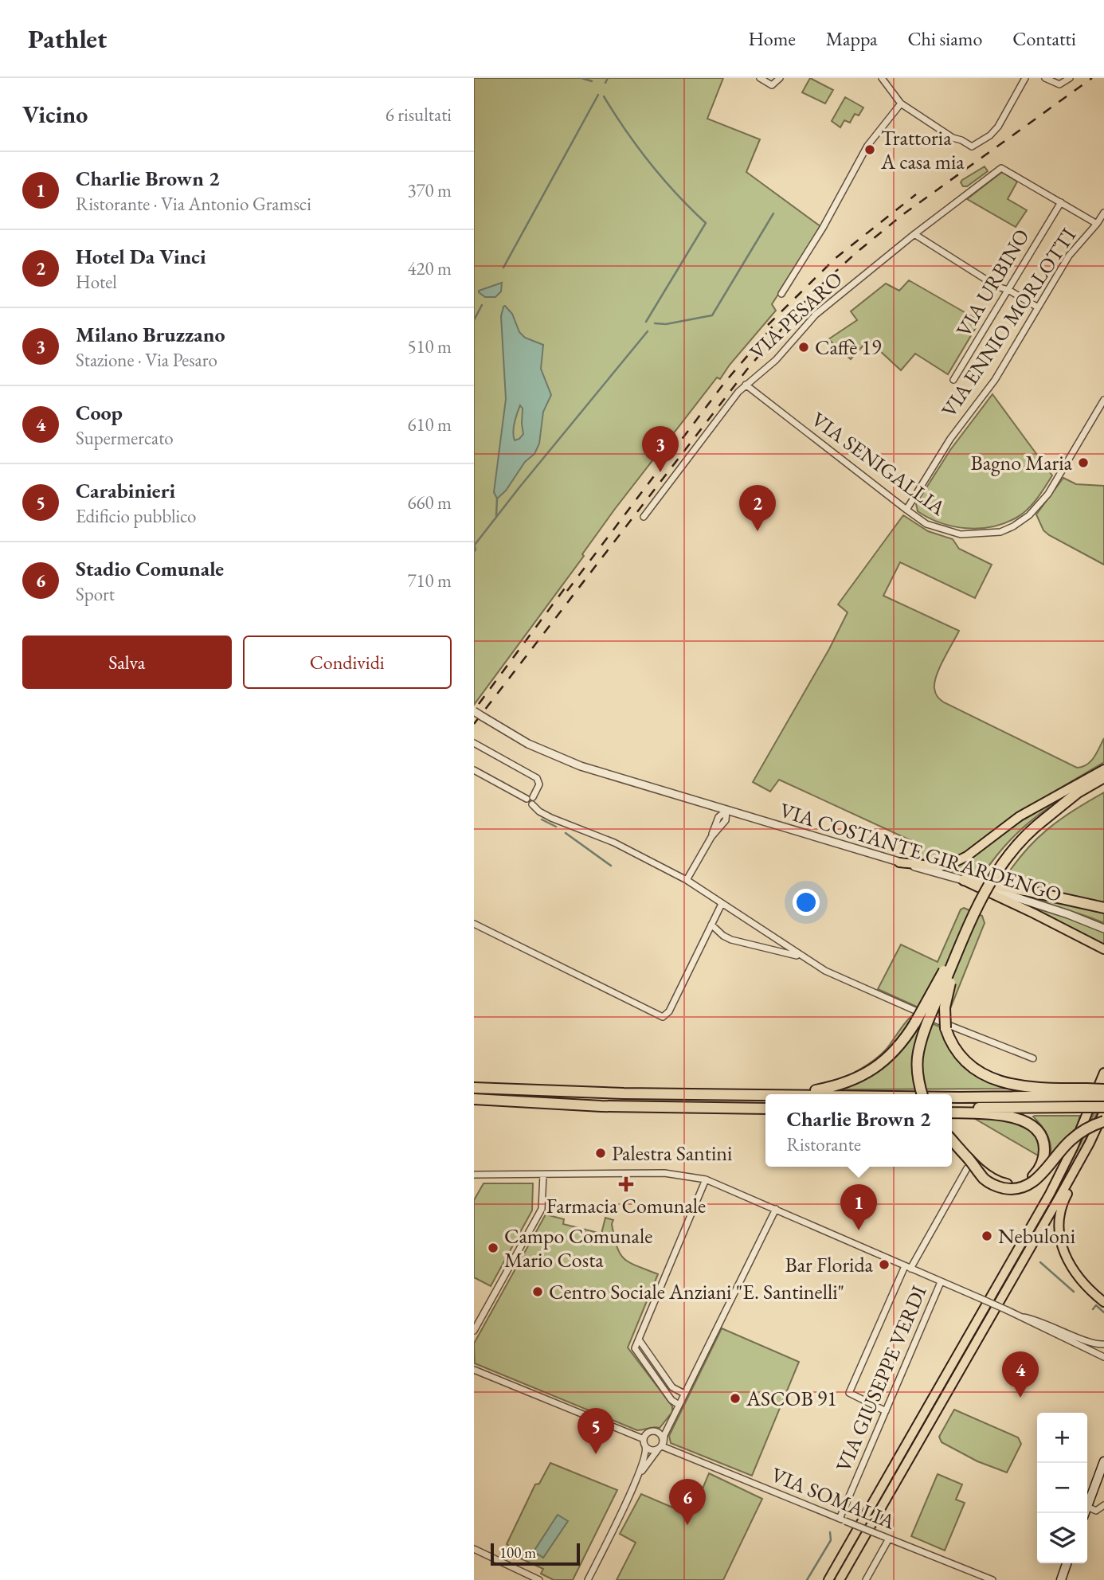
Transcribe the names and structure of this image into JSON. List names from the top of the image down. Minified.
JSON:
{"streets":{"street":["VIA URBINO","VIA PESARO","VIA ENNIO MORLOTTI","VIA SENIGALLIA","VIA COSTANTE GIRARDENGO","VIA GIUSEPPE VERDI","VIA SOMALIA"]},"crossings":[["VIA URBINO","VIA PESARO"],["VIA PESARO","VIA SENIGALLIA"],["VIA ENNIO MORLOTTI","VIA SENIGALLIA"],["VIA GIUSEPPE VERDI","VIA SOMALIA"]],"places":{"other":["Trattoria A casa mia","Caffè 19","Bagno Maria","Palestra Santini","Nebuloni","Campo Comunale Mario Costa","Bar Florida","Centro Sociale Anziani \"E. Santinelli\"","ASCOB 91"],"health":["Farmacia Comunale"]},"scale_bar":"100 m","page":{"header":"Pathlet","nav":["Home","Mappa","Chi siamo","Contatti"],"heading":["Vicino","6 risultati"],"list":[{"mark":"1","name":"Charlie Brown 2","note":"Ristorante · Via Antonio Gramsci","value":"370 m"},{"mark":"2","name":"Hotel Da Vinci","note":"Hotel","value":"420 m"},{"mark":"3","name":"Milano Bruzzano","note":"Stazione · Via Pesaro","value":"510 m"},{"mark":"4","name":"Coop","note":"Supermercato","value":"610 m"},{"mark":"5","name":"Carabinieri","note":"Edificio pubblico","value":"660 m"},{"mark":"6","name":"Stadio Comunale","note":"Sport","value":"710 m"}],"pins":["3","2","1","4","5","6"],"buttons":["Salva","Condividi"],"popup":["Charlie Brown 2","Ristorante"],"map_buttons":["+","−"],"scale":"100 m"}}
